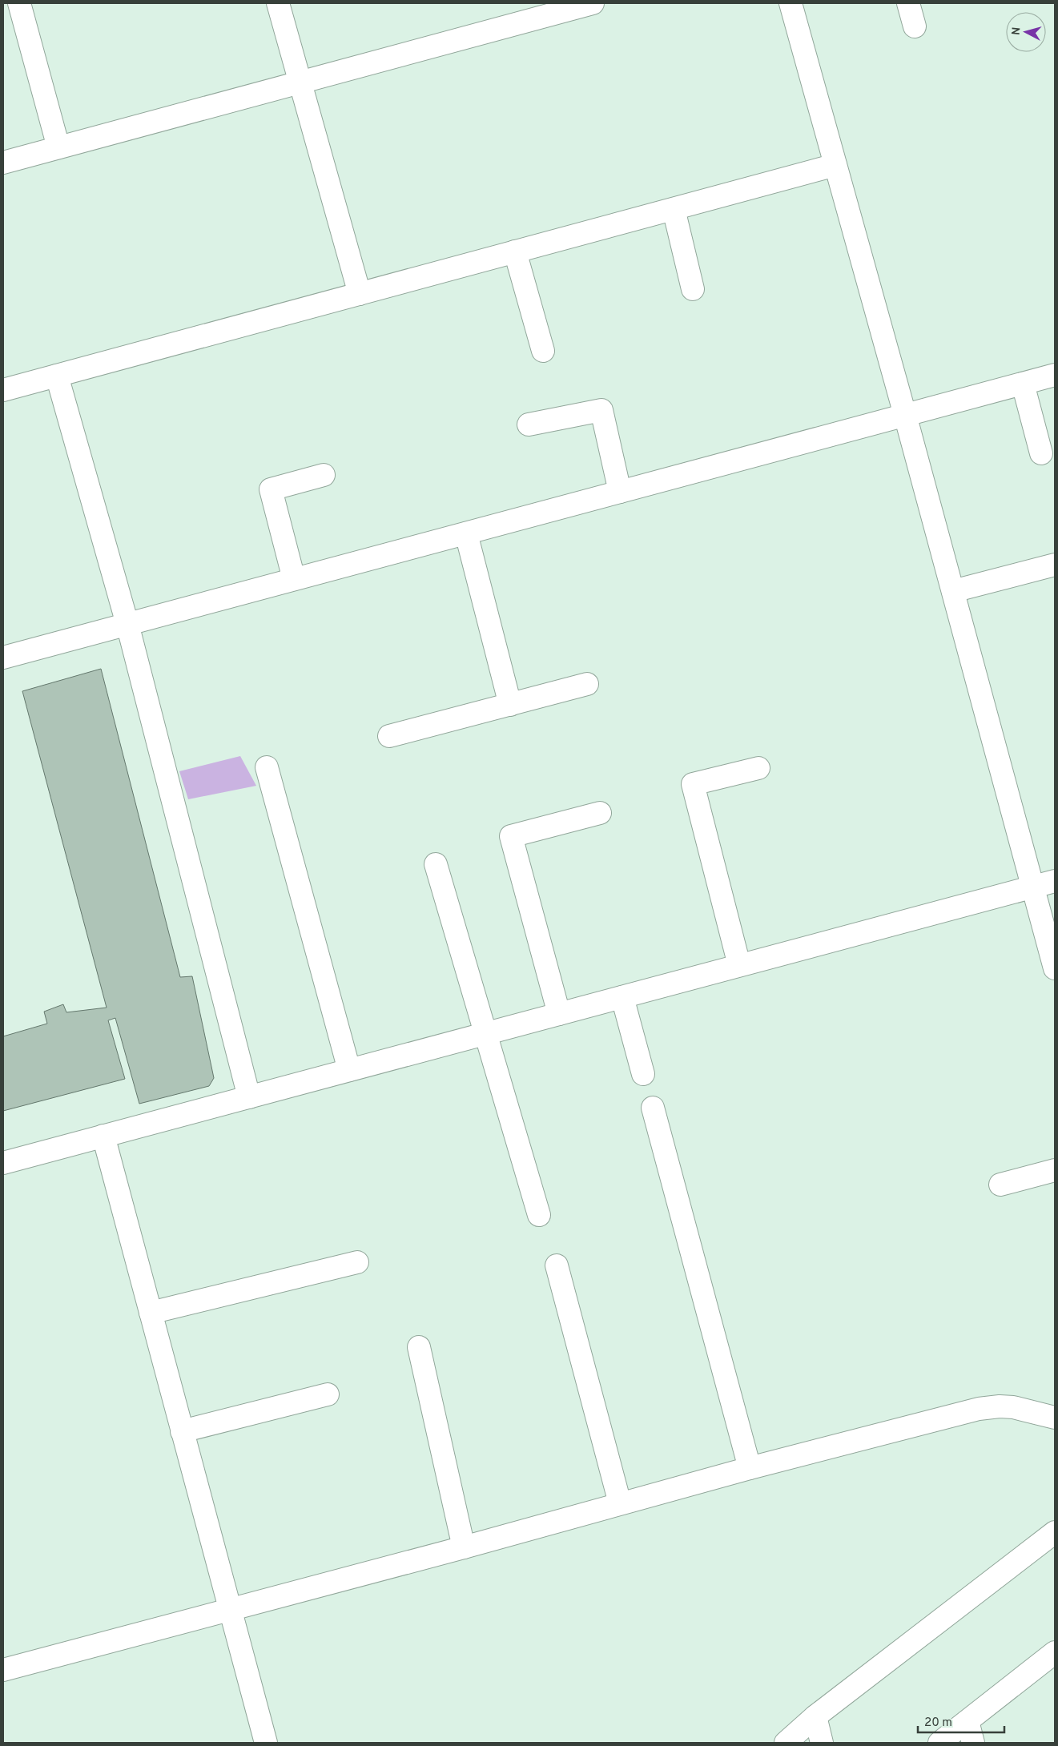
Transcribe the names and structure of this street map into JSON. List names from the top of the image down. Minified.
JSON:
{"scale_bar":"20 m","north":"left"}
